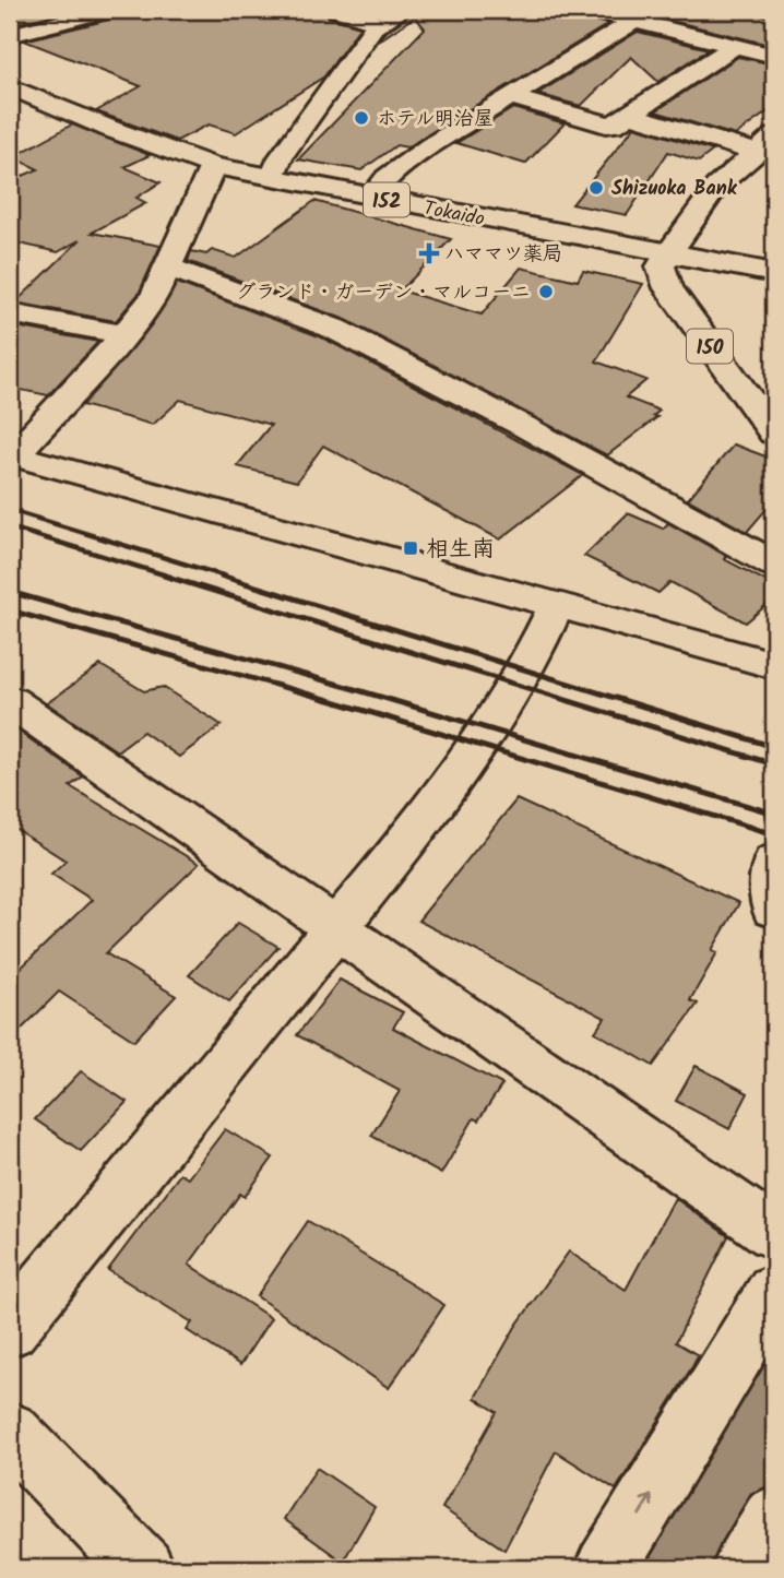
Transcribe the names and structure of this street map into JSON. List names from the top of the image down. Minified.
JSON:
{"streets":{"main road":["152","Tokaido","150"]},"crossings":[["Tokaido","150"]],"places":{"other":["ホテル明治屋","Shizuoka Bank","グランド・ガーデン・マルコーニ"],"health":["ハママツ薬局"],"transit":["相生南"]}}
